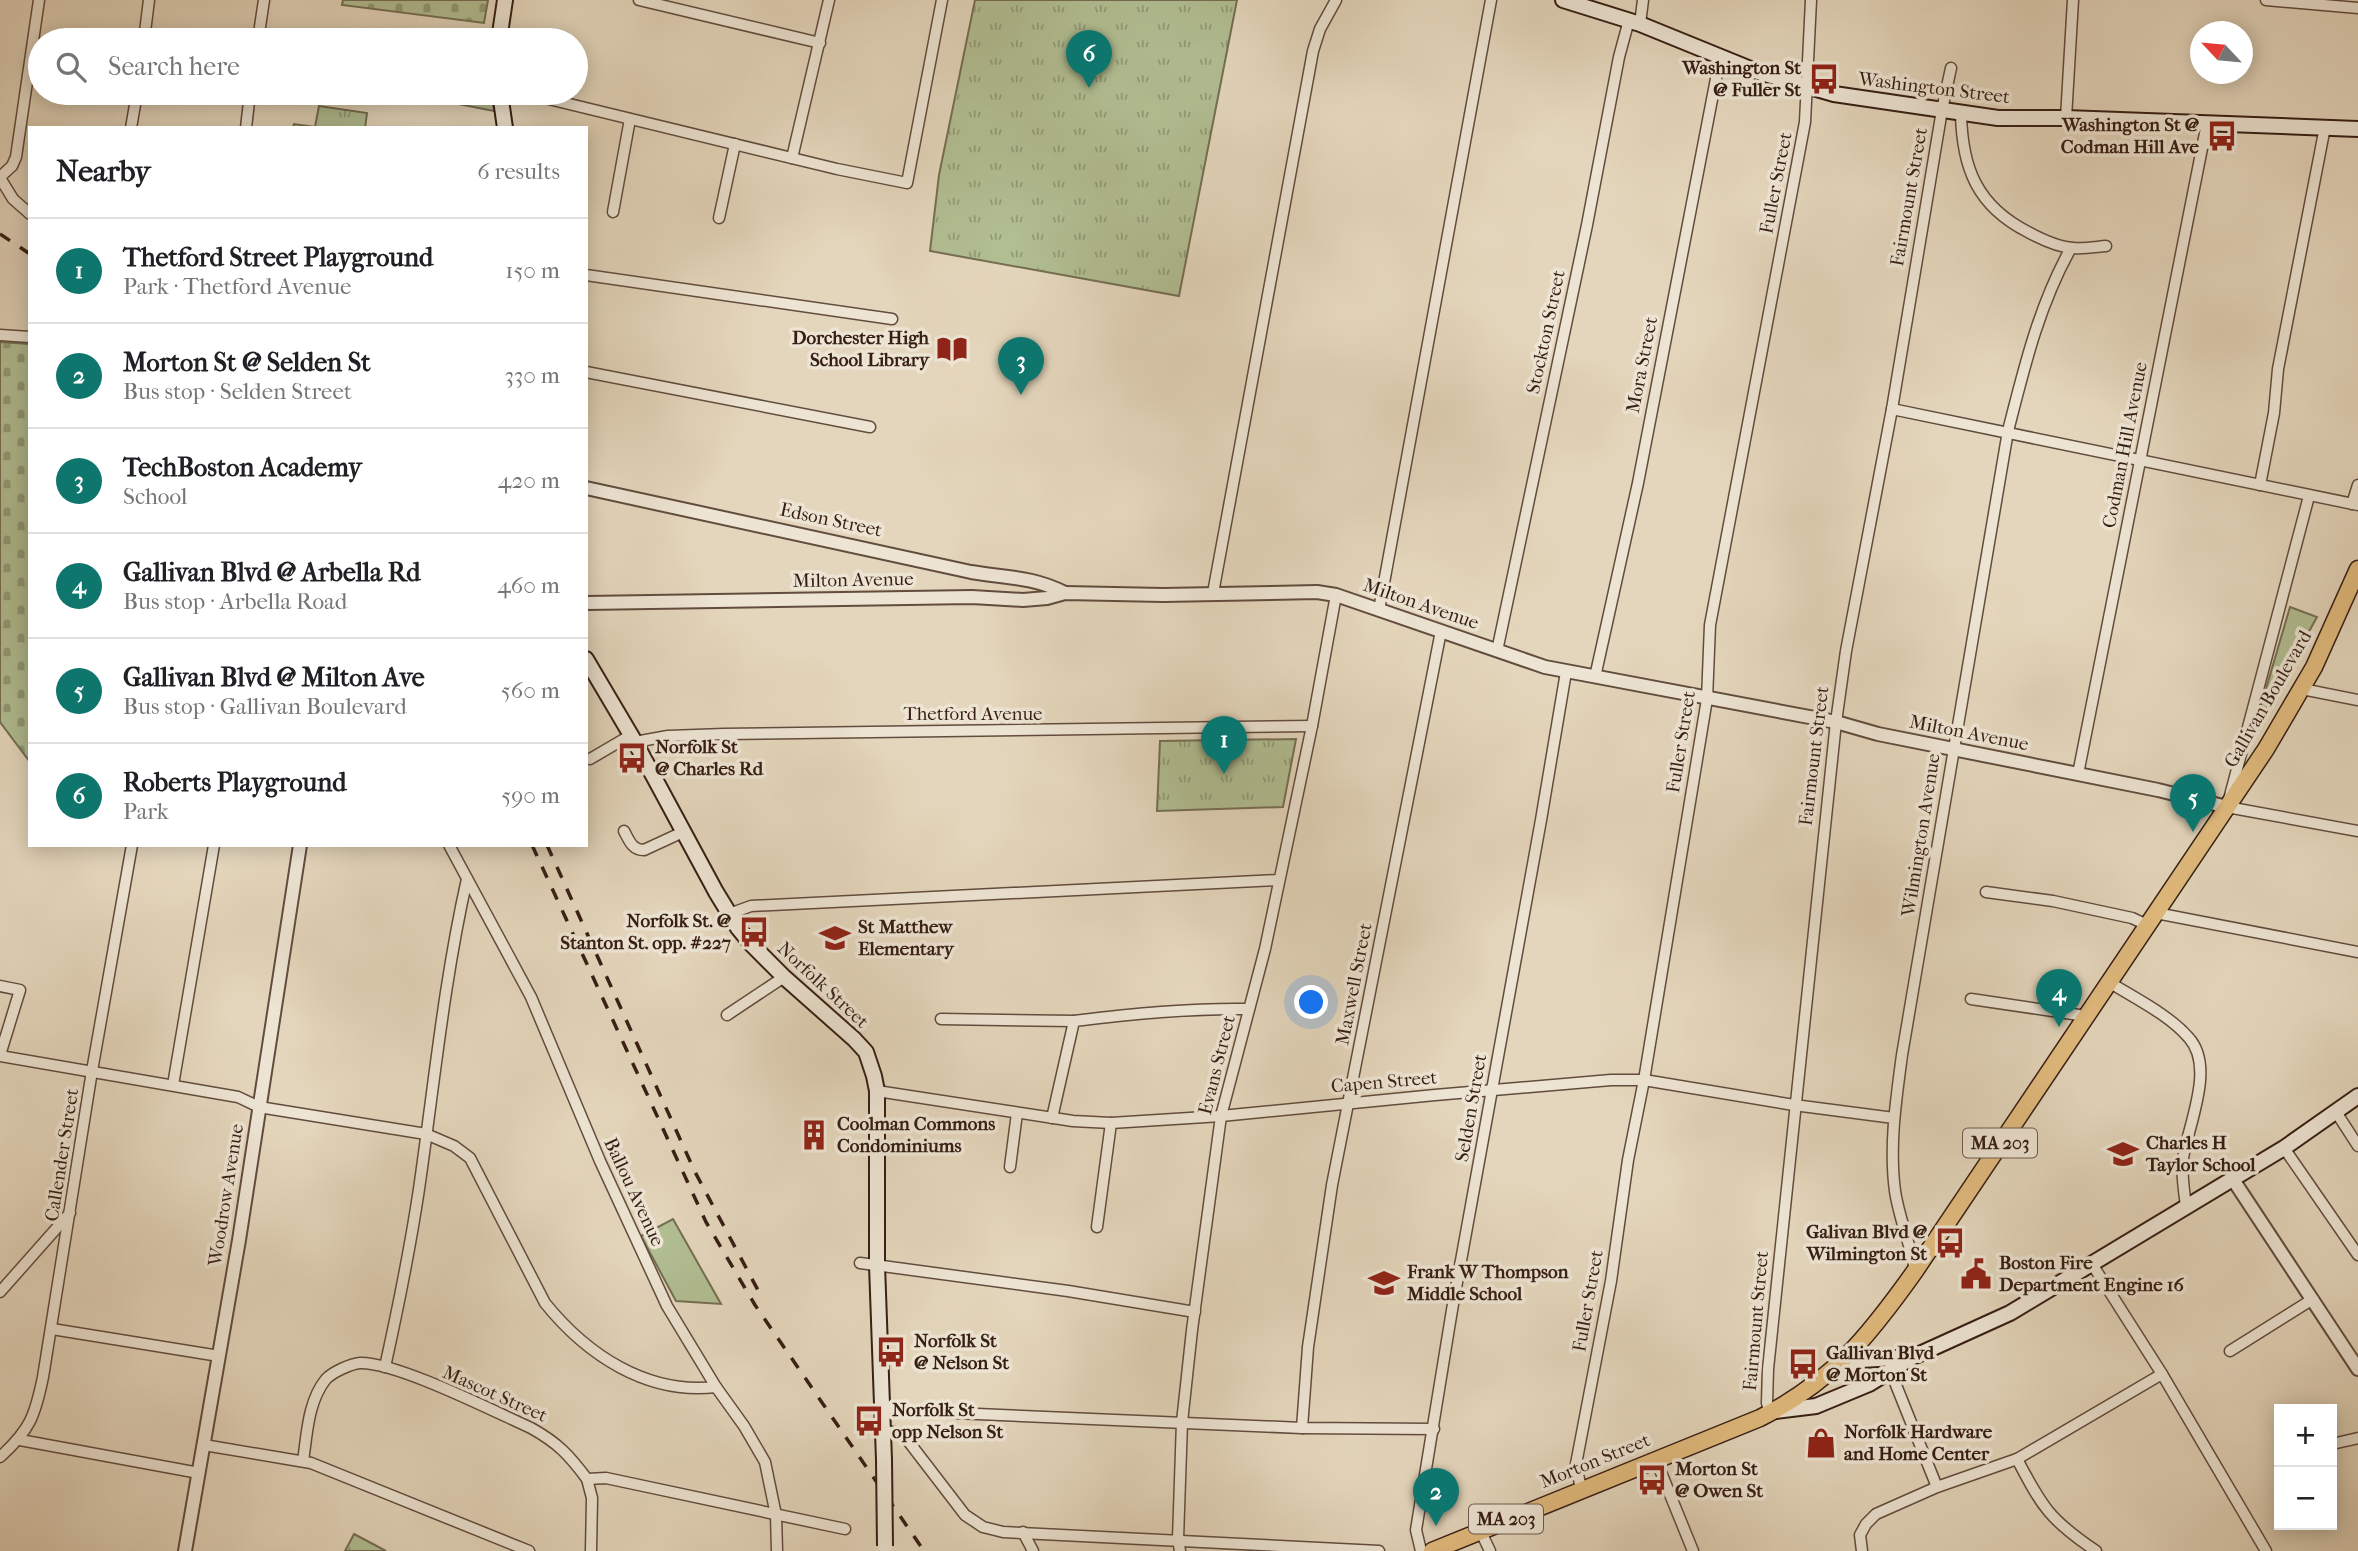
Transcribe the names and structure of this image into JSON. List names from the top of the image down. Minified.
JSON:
{"streets":{"highway":["Gallivan Boulevard","MA 203","Morton Street"],"main road":["Washington Street","Norfolk Street"],"street":["Fuller Street","Fairmount Street","Stockton Street","Mora Street","Codman Hill Avenue","Edson Street","Milton Avenue","Thetford Avenue","Wilmington Avenue","Maxwell Street","Evans Street","Capen Street","Selden Street","Callender Street","Ballou Avenue","Woodrow Avenue","Mascot Street"]},"crossings":[["Washington Street","Fuller Street"],["Washington Street","Fairmount Street"],["Washington Street","Stockton Street"],["Washington Street","Mora Street"],["Washington Street","Codman Hill Avenue"],["Fuller Street","Milton Avenue"],["Fuller Street","Capen Street"],["Fuller Street","Morton Street"],["Fairmount Street","Milton Avenue"],["Fairmount Street","Capen Street"],["Fairmount Street","Morton Street"],["Stockton Street","Milton Avenue"],["Mora Street","Milton Avenue"],["Codman Hill Avenue","Milton Avenue"],["Edson Street","Milton Avenue"],["Milton Avenue","Gallivan Boulevard"],["Milton Avenue","Wilmington Avenue"],["Milton Avenue","Maxwell Street"],["Milton Avenue","Evans Street"],["Milton Avenue","Selden Street"],["Gallivan Boulevard","Wilmington Avenue"],["Gallivan Boulevard","Morton Street"],["Thetford Avenue","Norfolk Street"],["Thetford Avenue","Evans Street"],["Wilmington Avenue","Capen Street"],["Maxwell Street","Capen Street"],["Norfolk Street","Capen Street"],["Evans Street","Capen Street"],["Capen Street","Selden Street"]],"places":{"bus stop":["Washington St @ Fuller St","Washington St @ Codman Hill Ave","Norfolk St @ Charles Rd","Norfolk St. @ Stanton St. opp. #227","Galivan Blvd @ Wilmington St","Norfolk St @ Nelson St","Gallivan Blvd @ Morton St","Norfolk St opp Nelson St","Morton St @ Owen St"],"library":["Dorchester High School Library"],"school or university":["St Matthew Elementary","Charles H Taylor School","Frank W Thompson Middle School"],"building":["Coolman Commons Condominiums"],"public building":["Boston Fire Department Engine 16"],"shop":["Norfolk Hardware and Home Center"]},"north":"top left","page":{"search":"Search here","pins":["6","3","1","5","4","2"],"heading":["Nearby","6 results"],"list":[{"mark":"1","name":"Thetford Street Playground","note":"Park · Thetford Avenue","value":"150 m"},{"mark":"2","name":"Morton St @ Selden St","note":"Bus stop · Selden Street","value":"330 m"},{"mark":"3","name":"TechBoston Academy","note":"School","value":"420 m"},{"mark":"4","name":"Gallivan Blvd @ Arbella Rd","note":"Bus stop · Arbella Road","value":"460 m"},{"mark":"5","name":"Gallivan Blvd @ Milton Ave","note":"Bus stop · Gallivan Boulevard","value":"560 m"},{"mark":"6","name":"Roberts Playground","note":"Park","value":"590 m"}],"map_buttons":["+","−"]}}
